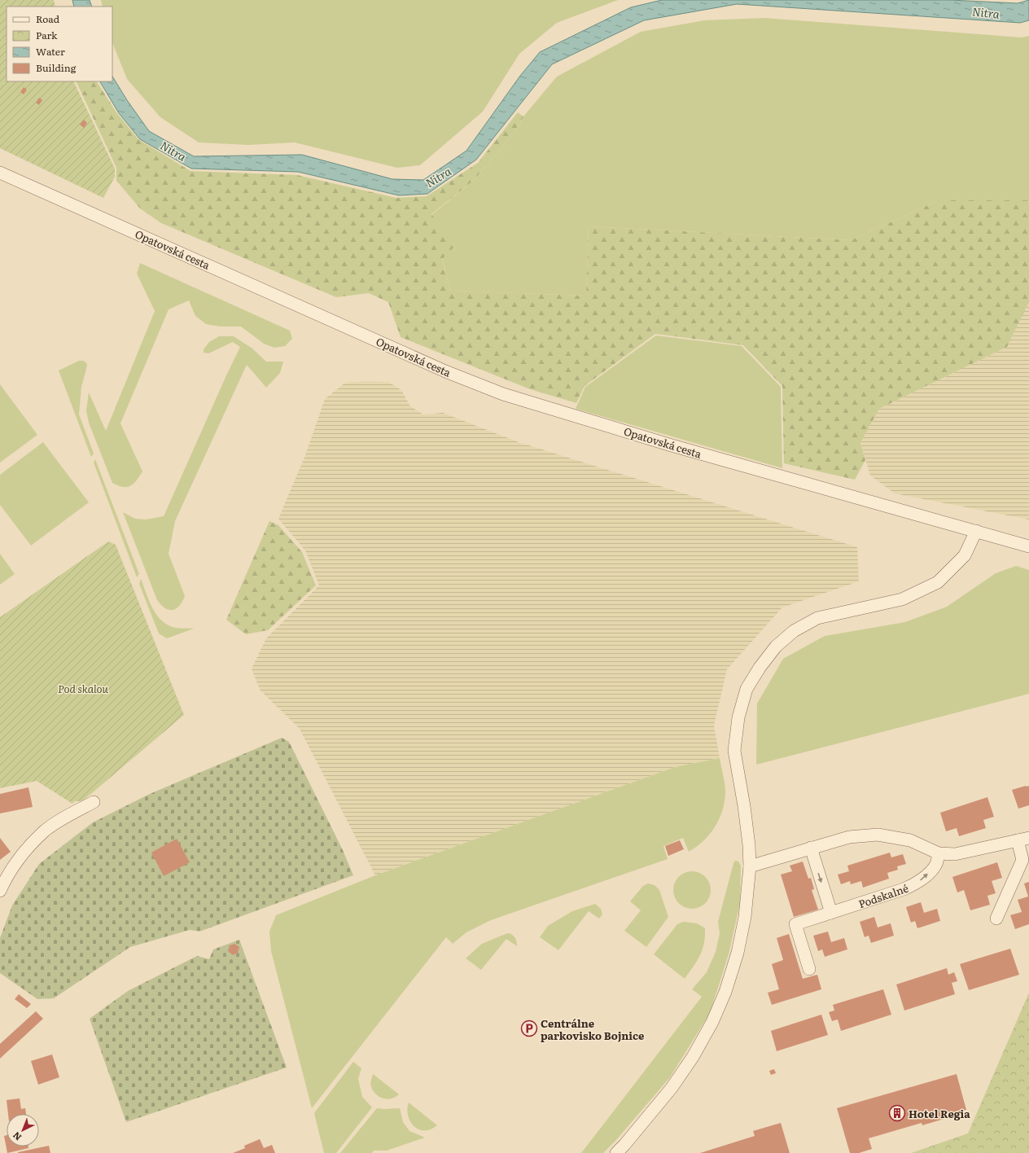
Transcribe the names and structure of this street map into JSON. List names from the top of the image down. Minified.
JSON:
{"streets":{"street":["Opatovská cesta","Podskalné"]},"one_way":["Podskalné"],"water":["Nitra"],"parks":["Pod skalou"],"places":{"parking":["Centrálne parkovisko Bojnice"],"building":["Hotel Regia"]},"legend":["Road","Park","Water","Building"],"north":"bottom left"}
